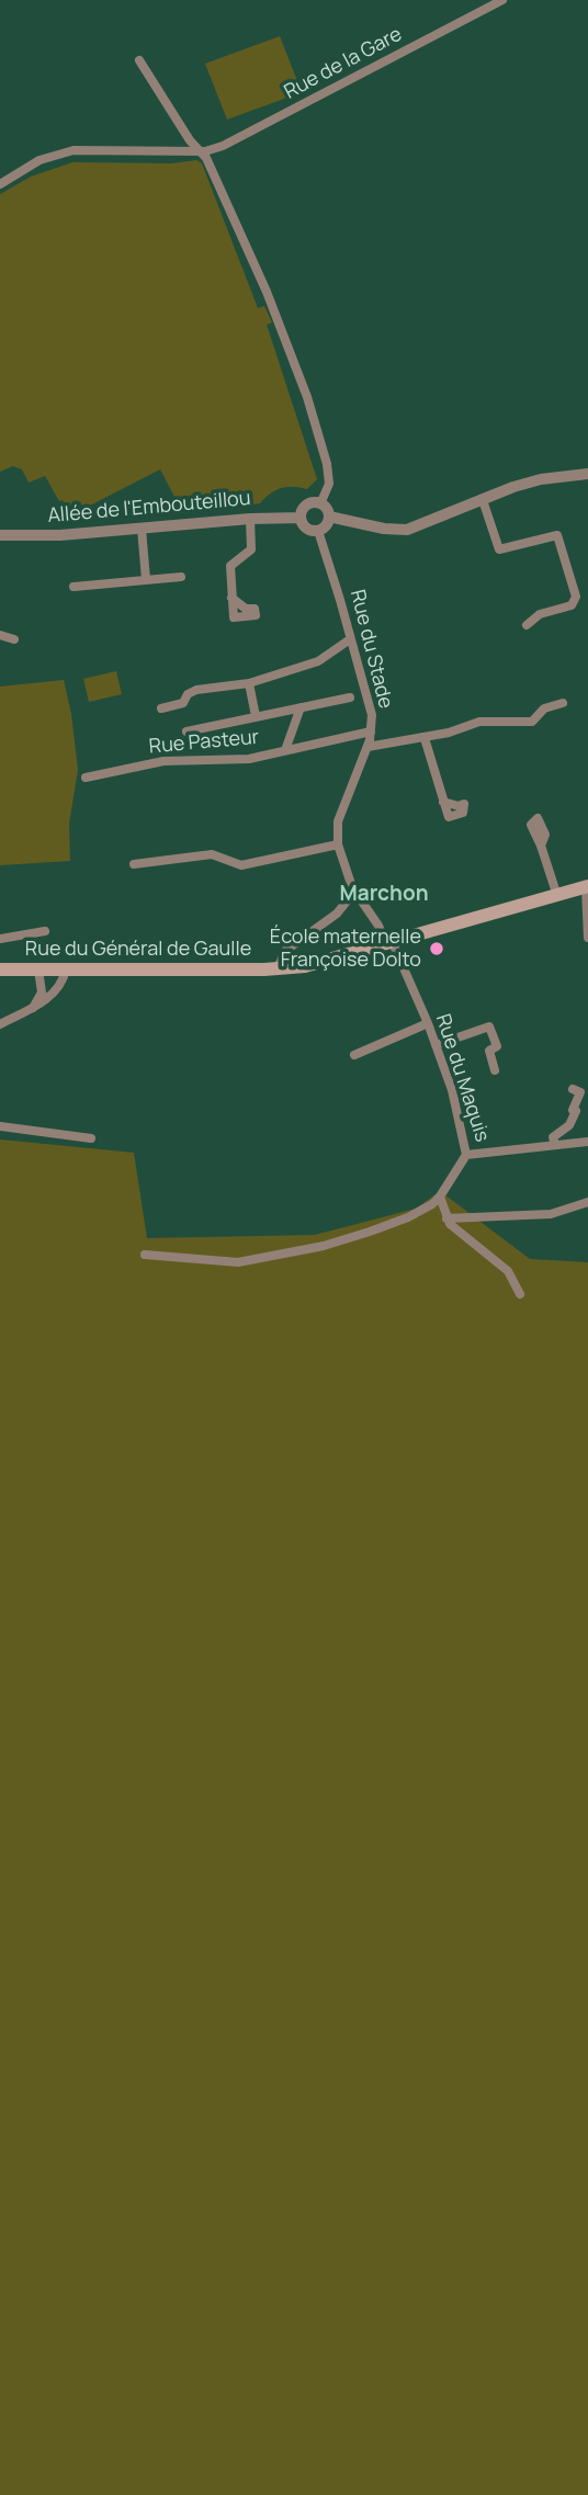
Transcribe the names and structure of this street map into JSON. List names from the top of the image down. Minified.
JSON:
{"streets":{"main road":["Rue du Général de Gaulle"],"street":["Rue de la Gare","Allée de l'Embouteillou","Rue du Stade","Rue Pasteur","Rue du Maquis"]},"crossings":[["Allée de l'Embouteillou","Rue du Stade"],["Rue du Stade","Rue Pasteur"],["Rue du Stade","Rue du Général de Gaulle"],["Rue du Stade","Rue du Maquis"],["Rue du Général de Gaulle","Rue du Maquis"]],"districts":["Marchon"],"places":["École maternelle Françoise Dolto"]}
